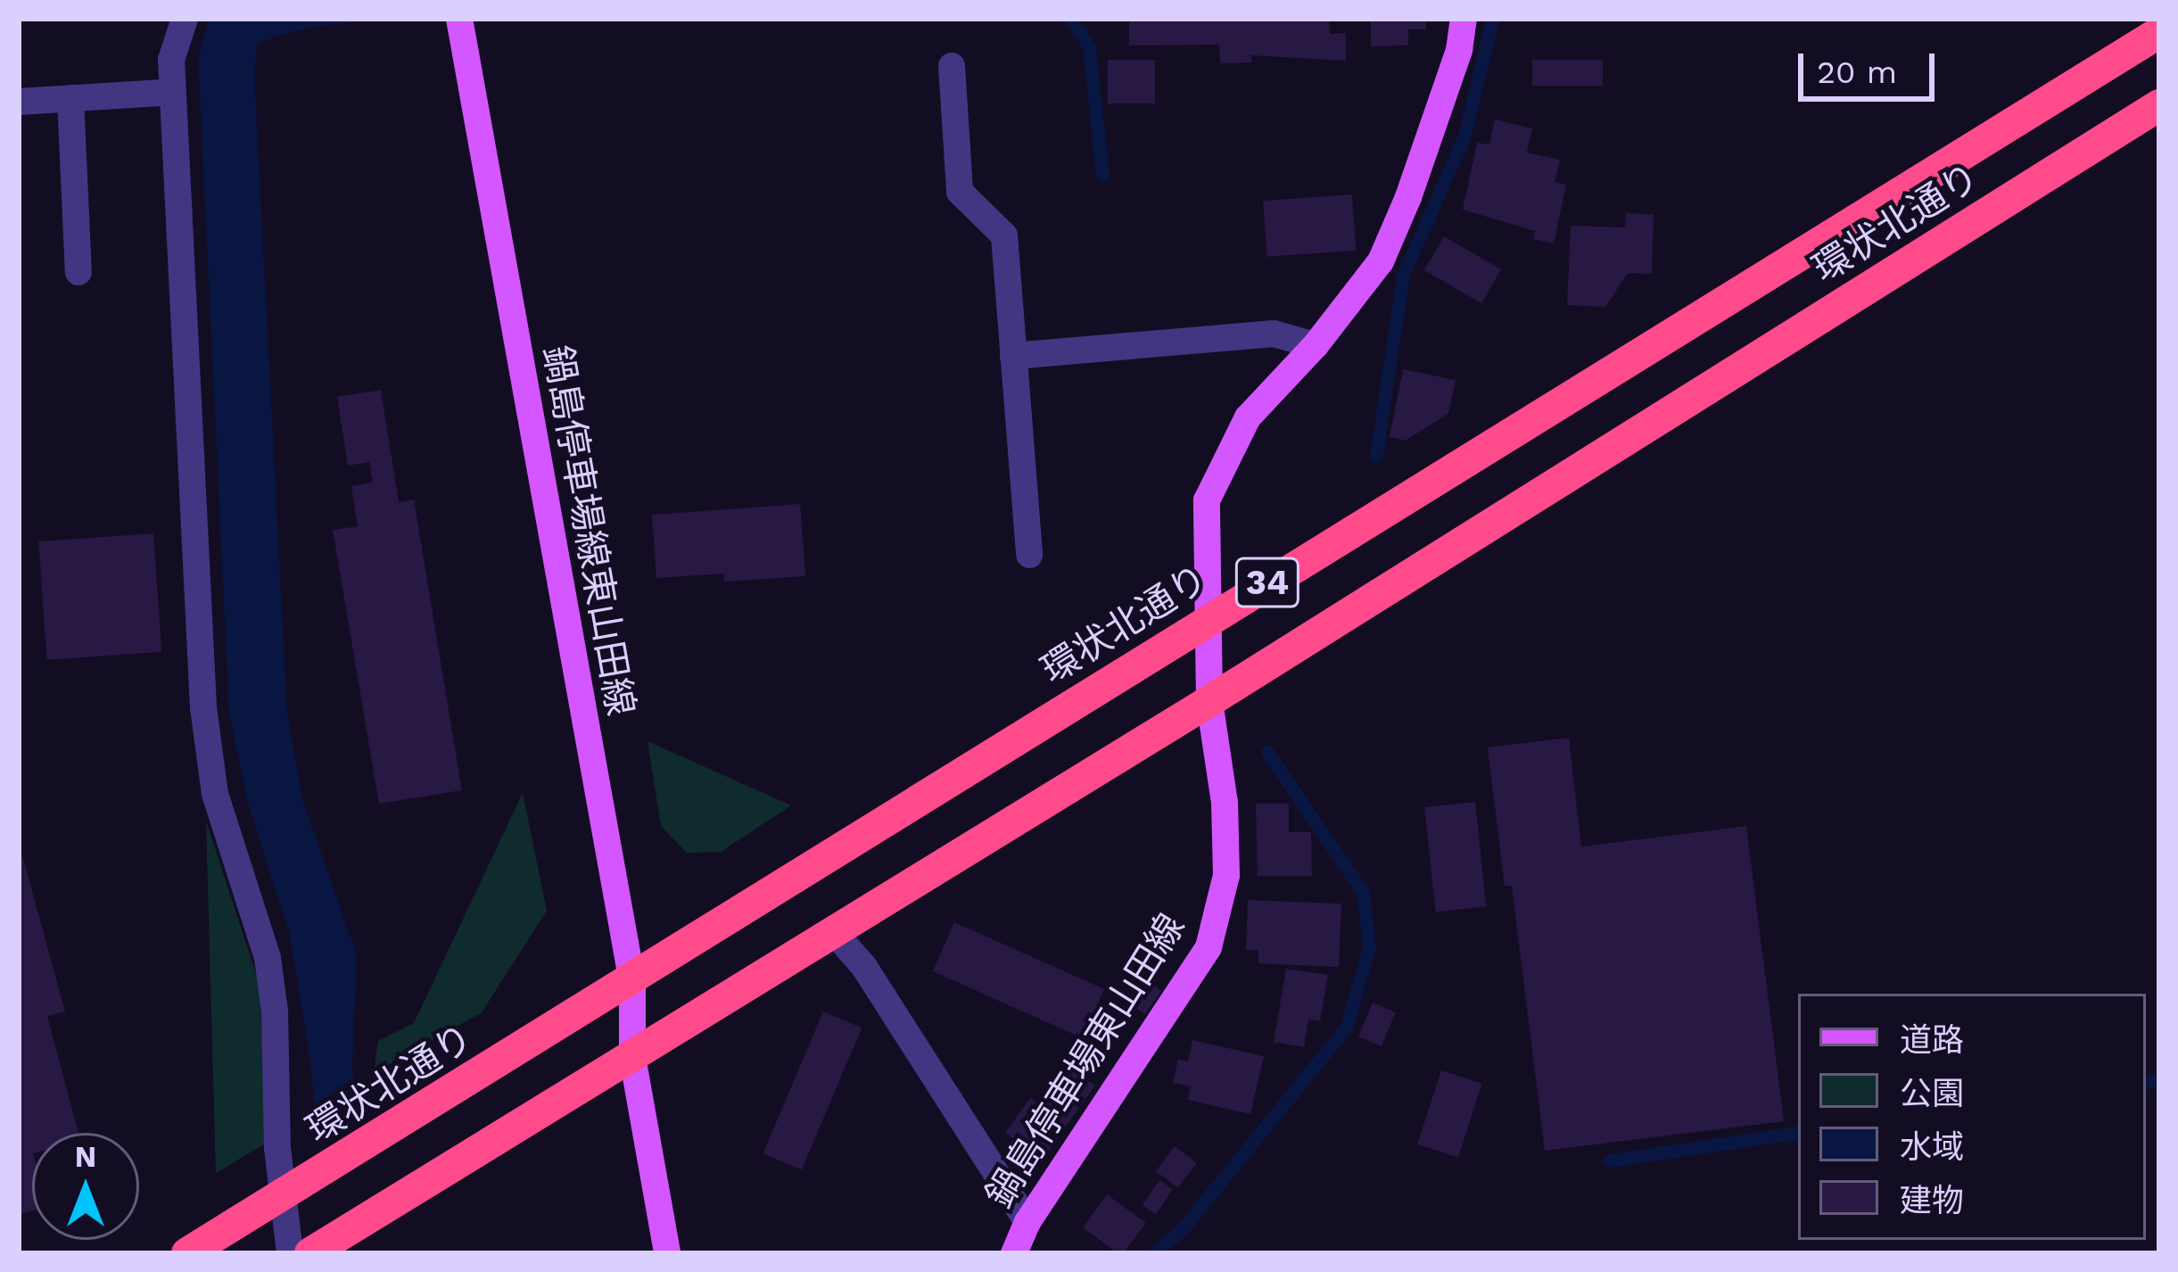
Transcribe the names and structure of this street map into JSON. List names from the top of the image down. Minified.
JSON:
{"streets":{"highway":["環状北通り","34"],"main road":["鍋島停車場線東山田線","鍋島停車場東山田線"]},"crossings":[["環状北通り","鍋島停車場線東山田線"],["環状北通り","鍋島停車場東山田線"]],"legend":["道路","公園","水域","建物"],"scale_bar":"20 m","north":"top"}
